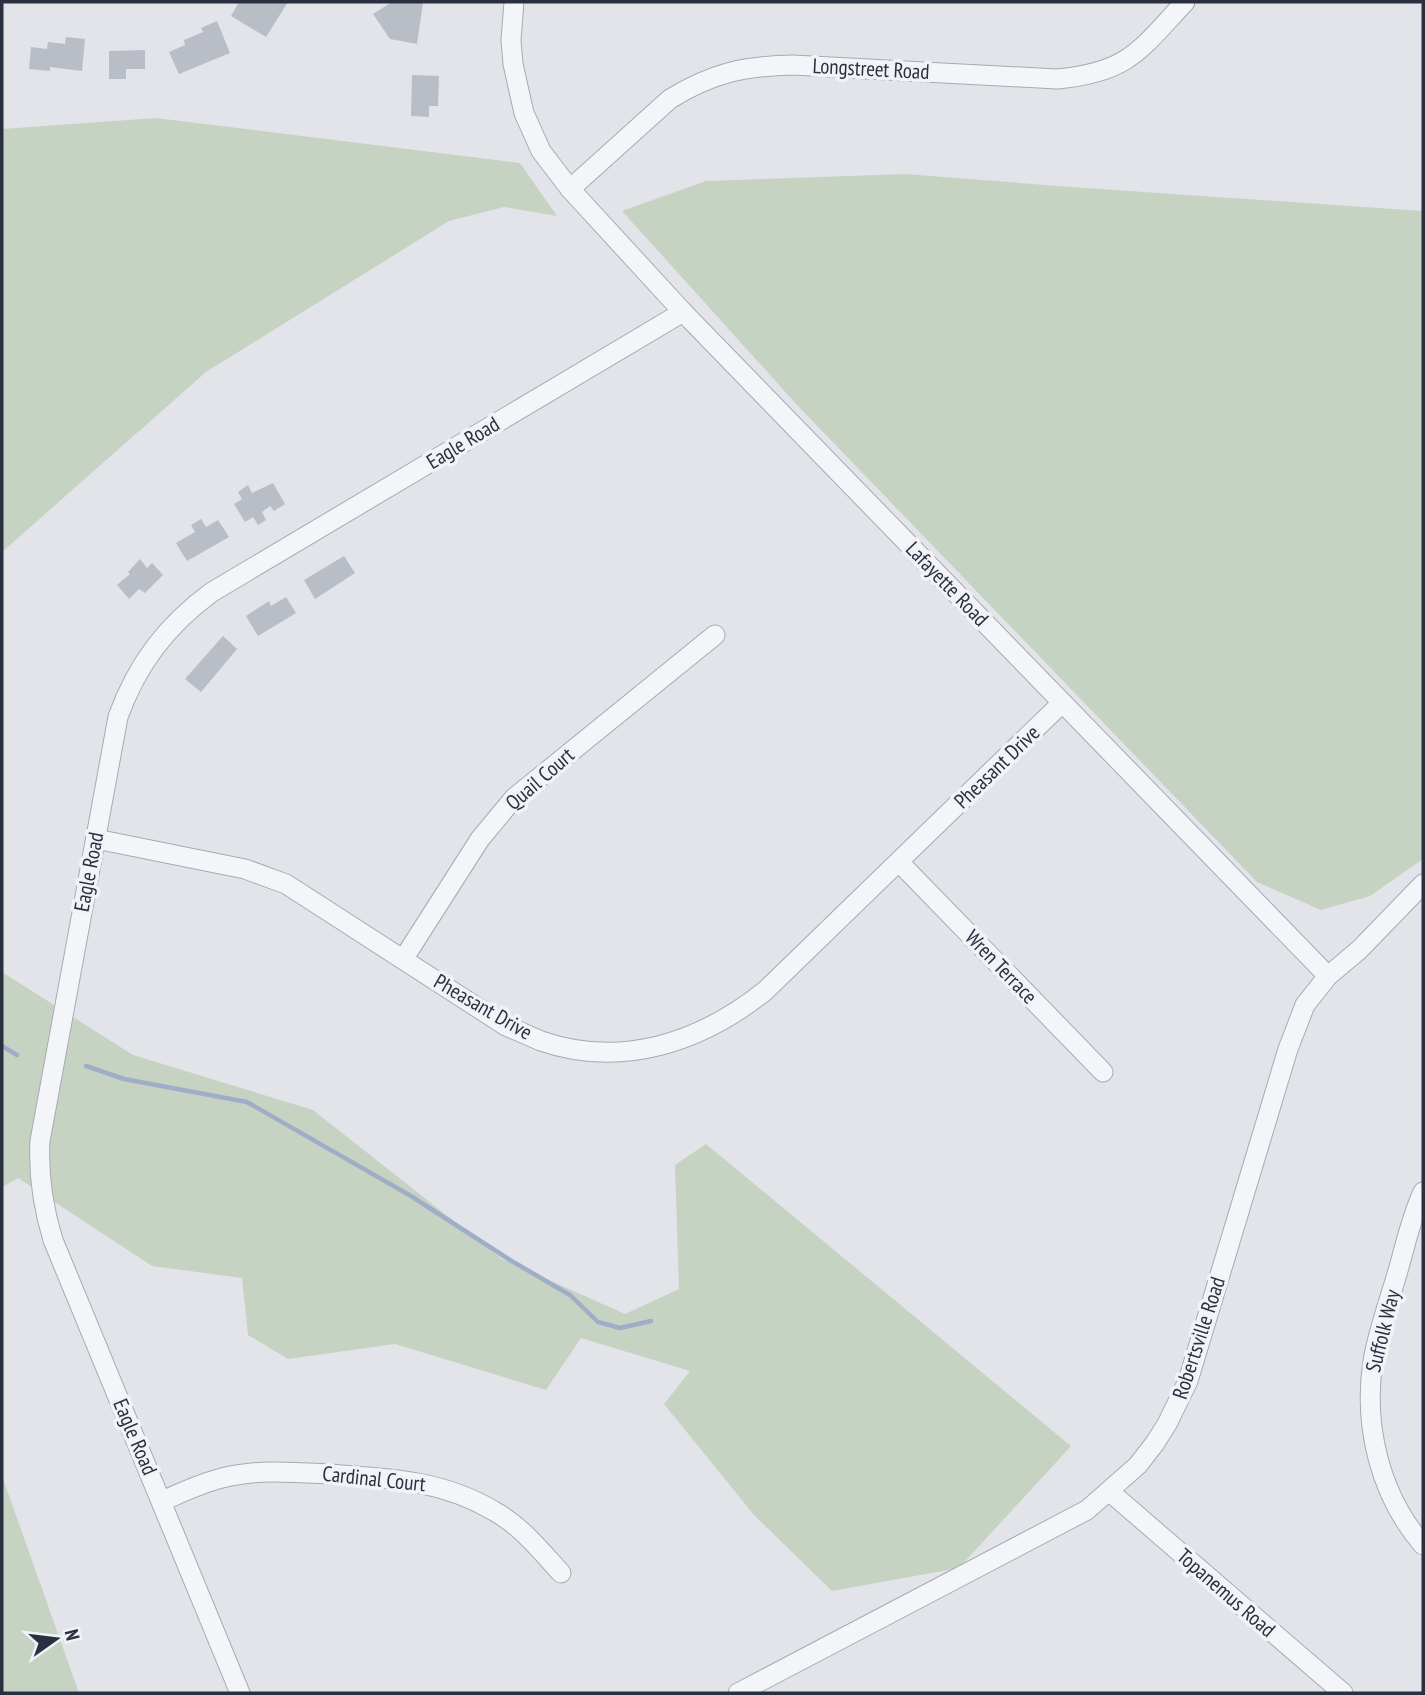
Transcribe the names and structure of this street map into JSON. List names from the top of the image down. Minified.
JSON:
{"streets":{"street":["Longstreet Road","Eagle Road","Lafayette Road","Pheasant Drive","Quail Court","Wren Terrace","Suffolk Way","Robertsville Road","Cardinal Court","Topanemus Road"]},"crossings":[["Longstreet Road","Lafayette Road"],["Eagle Road","Lafayette Road"],["Eagle Road","Pheasant Drive"],["Eagle Road","Cardinal Court"],["Lafayette Road","Pheasant Drive"],["Lafayette Road","Robertsville Road"],["Pheasant Drive","Quail Court"],["Pheasant Drive","Wren Terrace"],["Robertsville Road","Topanemus Road"]],"north":"right"}
